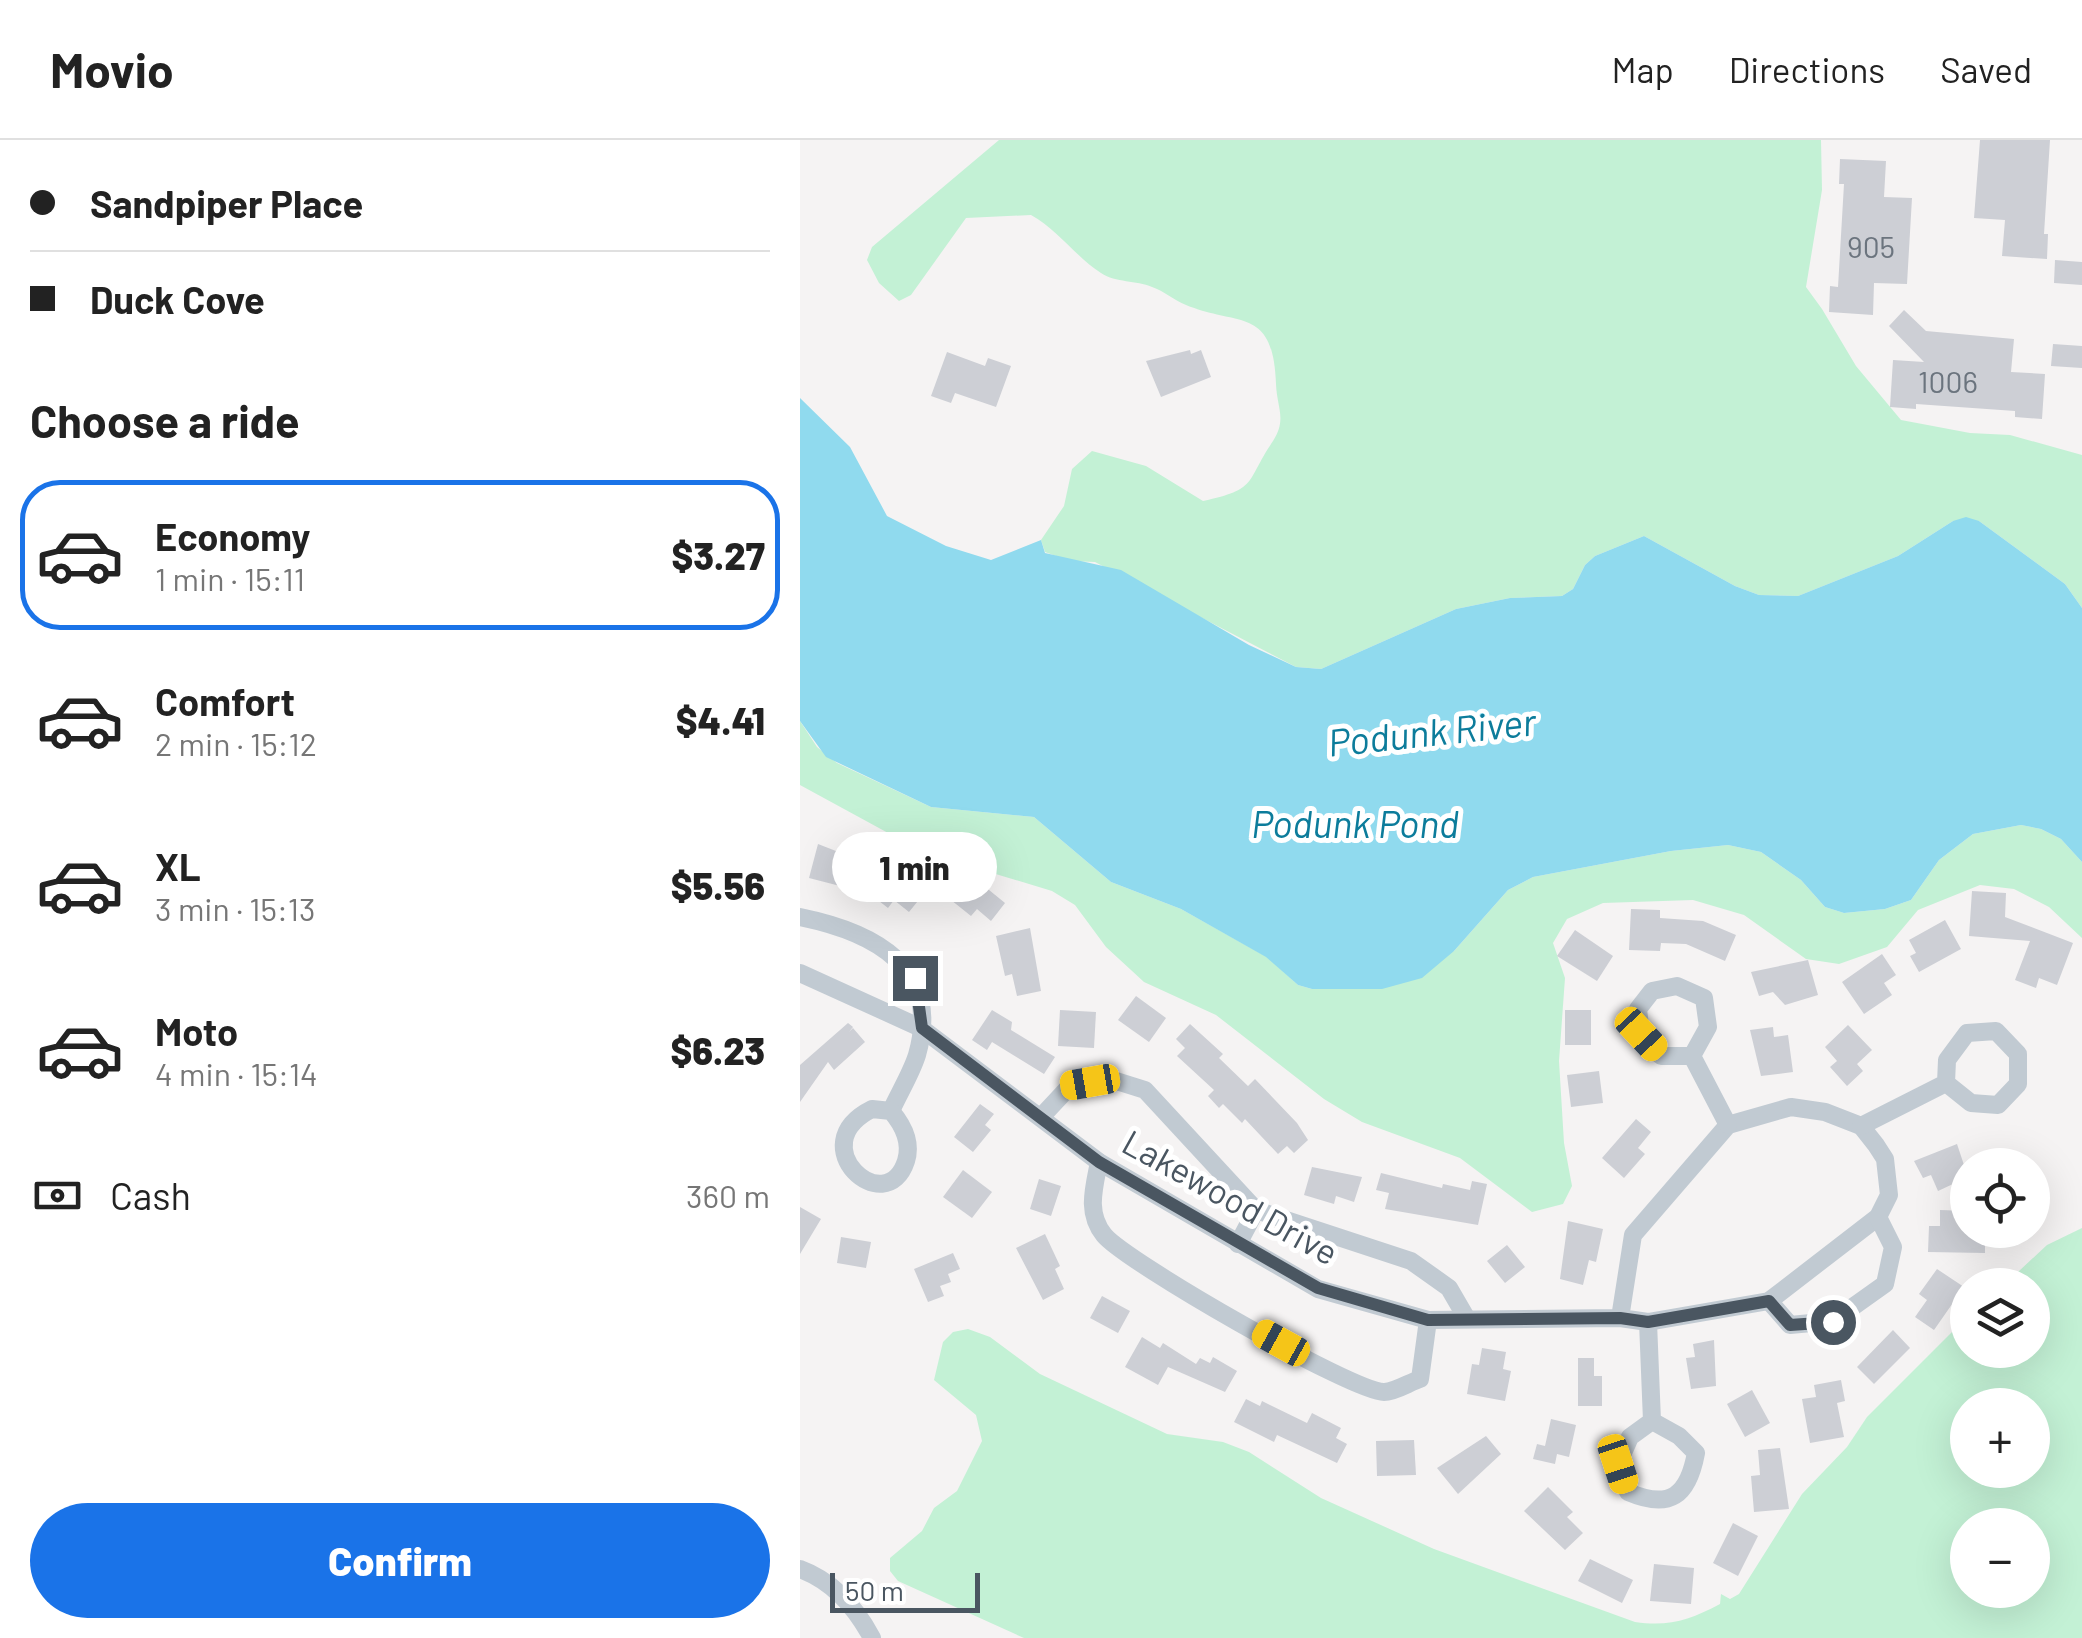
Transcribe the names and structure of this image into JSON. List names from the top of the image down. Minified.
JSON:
{"streets":{"street":["Lakewood Drive"]},"water":["Podunk River","Podunk Pond"],"house_numbers":["905","1006"],"scale_bar":"50 m","page":{"header":"Movio","nav":["Map","Directions","Saved"],"banner":["Sandpiper Place","Duck Cove"],"heading":"Choose a ride","list":[{"name":"Economy","note":"1 min · 15:11","value":"$3.27"},{"name":"Comfort","note":"2 min · 15:12","value":"$4.41"},{"name":"XL","note":"3 min · 15:13","value":"$5.56"},{"name":"Moto","note":"4 min · 15:14","value":"$6.23"}],"bubble":"1 min","pay":["Cash","360 m"],"map_buttons":["+","−"],"buttons":"Confirm","scale":"50 m"}}
